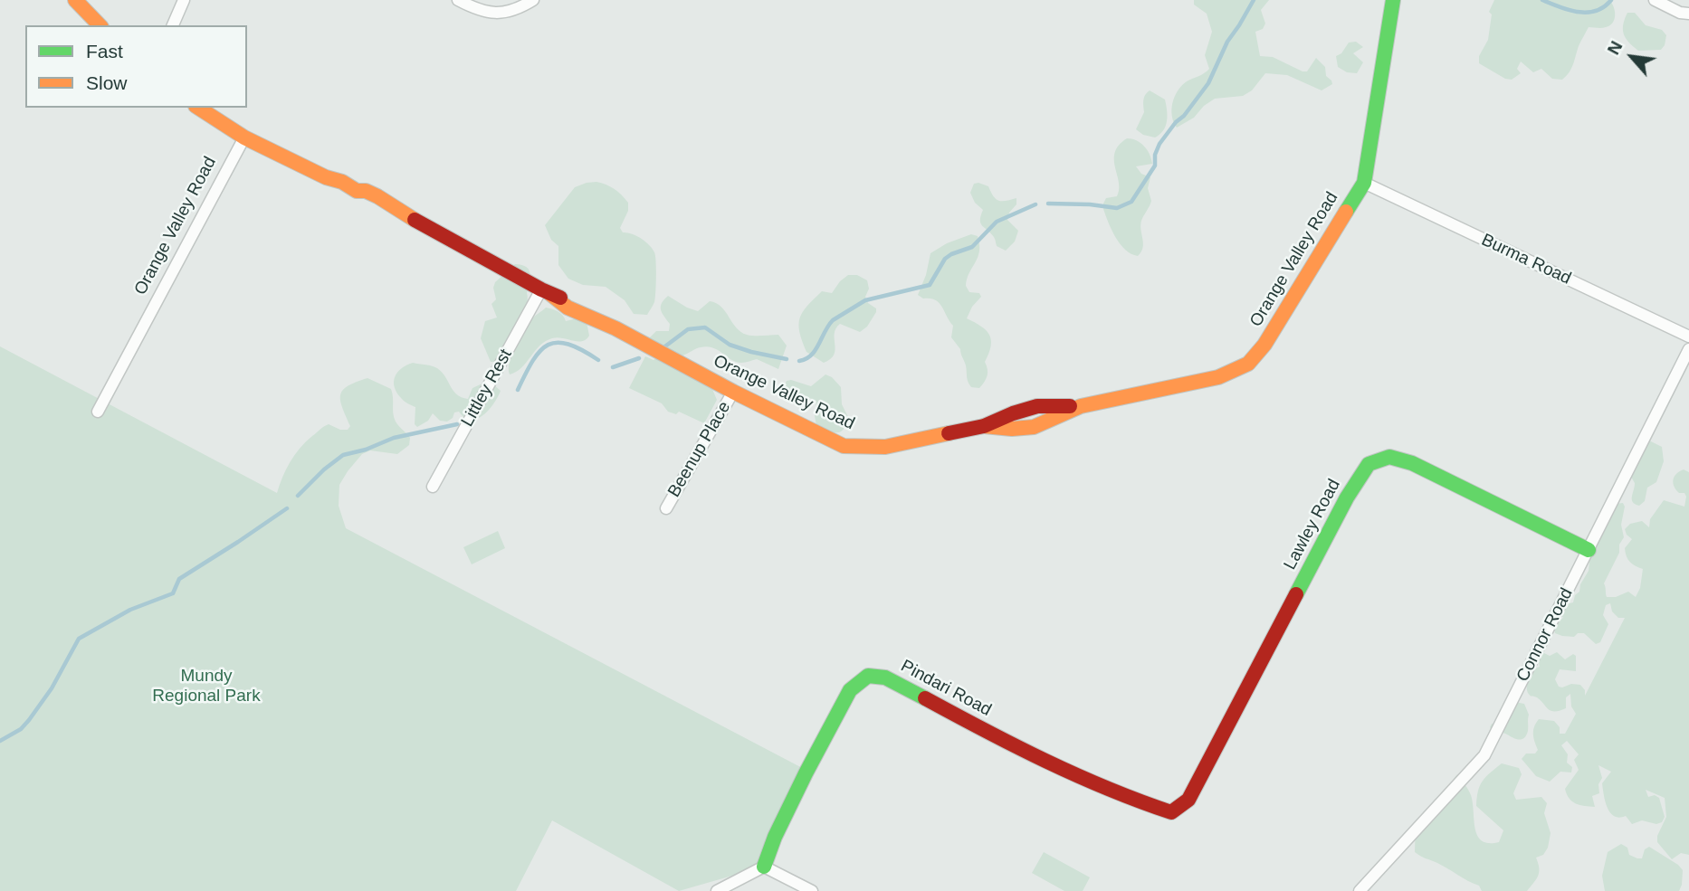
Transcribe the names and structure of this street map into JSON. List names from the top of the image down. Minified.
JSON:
{"streets":{"street":["Orange Valley Road","Burma Road","Littley Rest","Beenup Place","Lawley Road","Connor Road","Pindari Road"]},"crossings":[["Orange Valley Road","Burma Road"],["Orange Valley Road","Littley Rest"],["Orange Valley Road","Beenup Place"],["Lawley Road","Connor Road"],["Lawley Road","Pindari Road"]],"parks":["Mundy Regional Park"],"legend":["Fast","Slow"],"north":"top left"}
